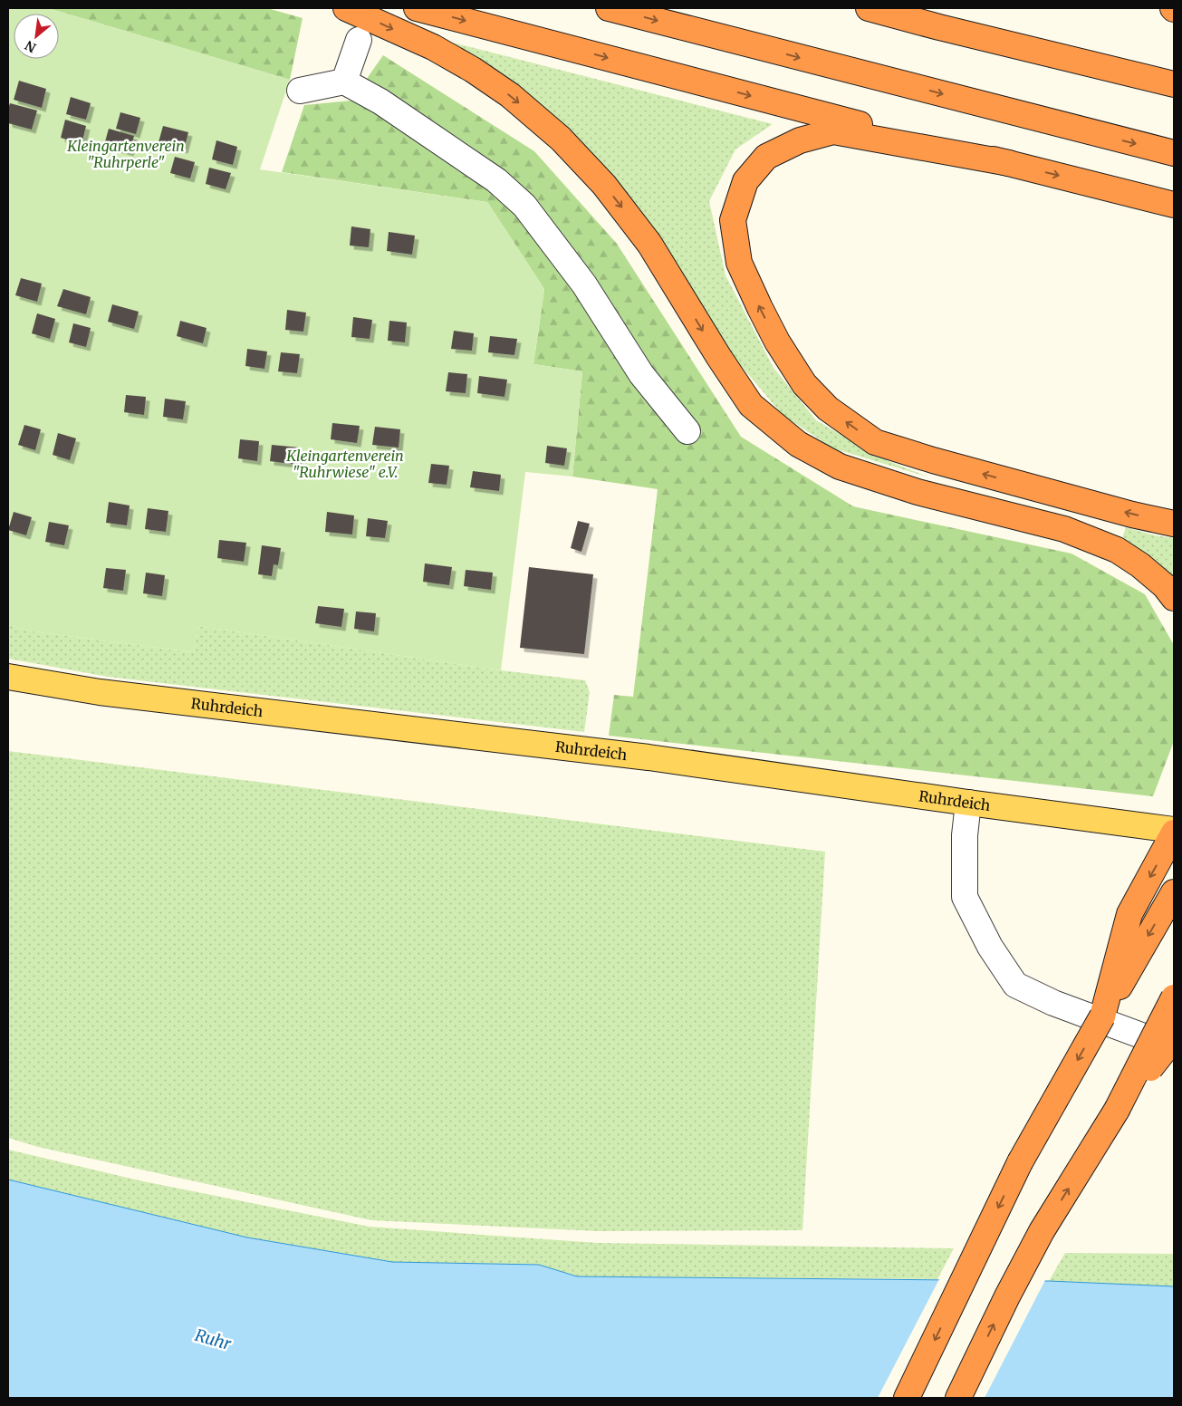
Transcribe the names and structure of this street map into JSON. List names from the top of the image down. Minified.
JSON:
{"streets":{"main road":["Ruhrdeich"]},"water":["Ruhr"],"parks":["Kleingartenverein \"Ruhrperle\"","Kleingartenverein \"Ruhrwiese\" e.V."],"north":"bottom left"}
